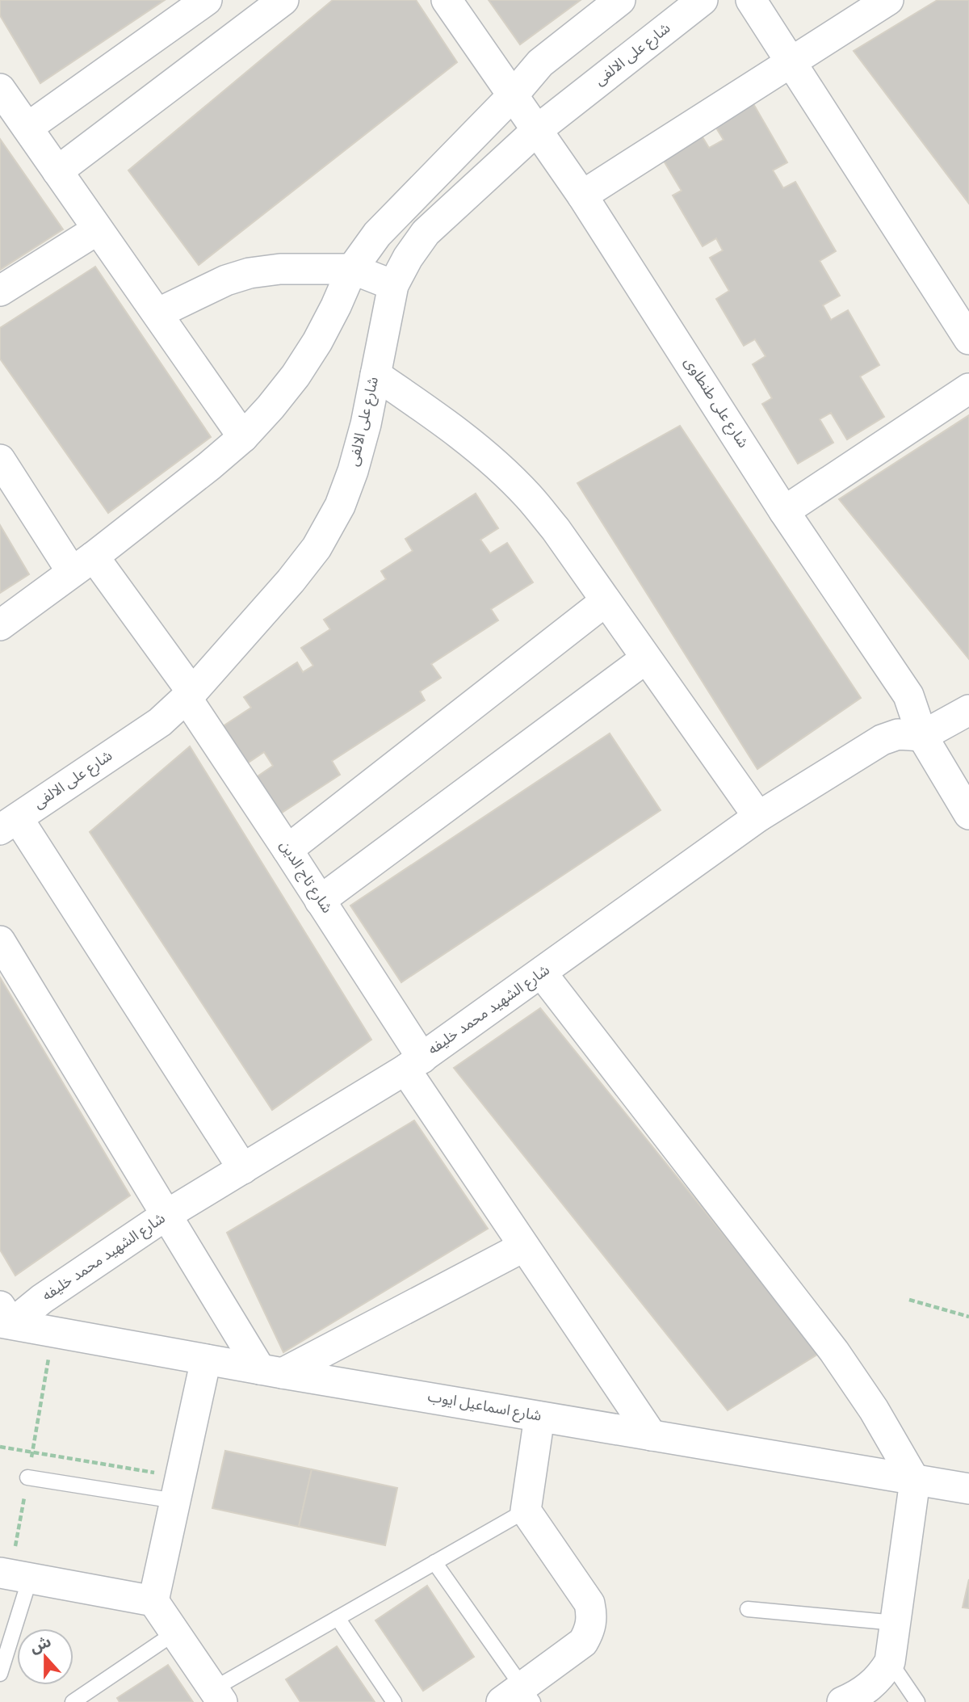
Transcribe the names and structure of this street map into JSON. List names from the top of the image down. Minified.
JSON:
{"streets":{"street":["شارع على الالفى","شارع على طنطاوى","شارع تاج الدين","شارع الشهيد محمد خليفه","شارع اسماعيل ايوب"]},"crossings":[["شارع على الالفى","شارع على طنطاوى"],["شارع على الالفى","شارع تاج الدين"],["شارع على طنطاوى","شارع الشهيد محمد خليفه"],["شارع تاج الدين","شارع الشهيد محمد خليفه"],["شارع تاج الدين","شارع اسماعيل ايوب"],["شارع الشهيد محمد خليفه","شارع اسماعيل ايوب"]],"north":"top"}
